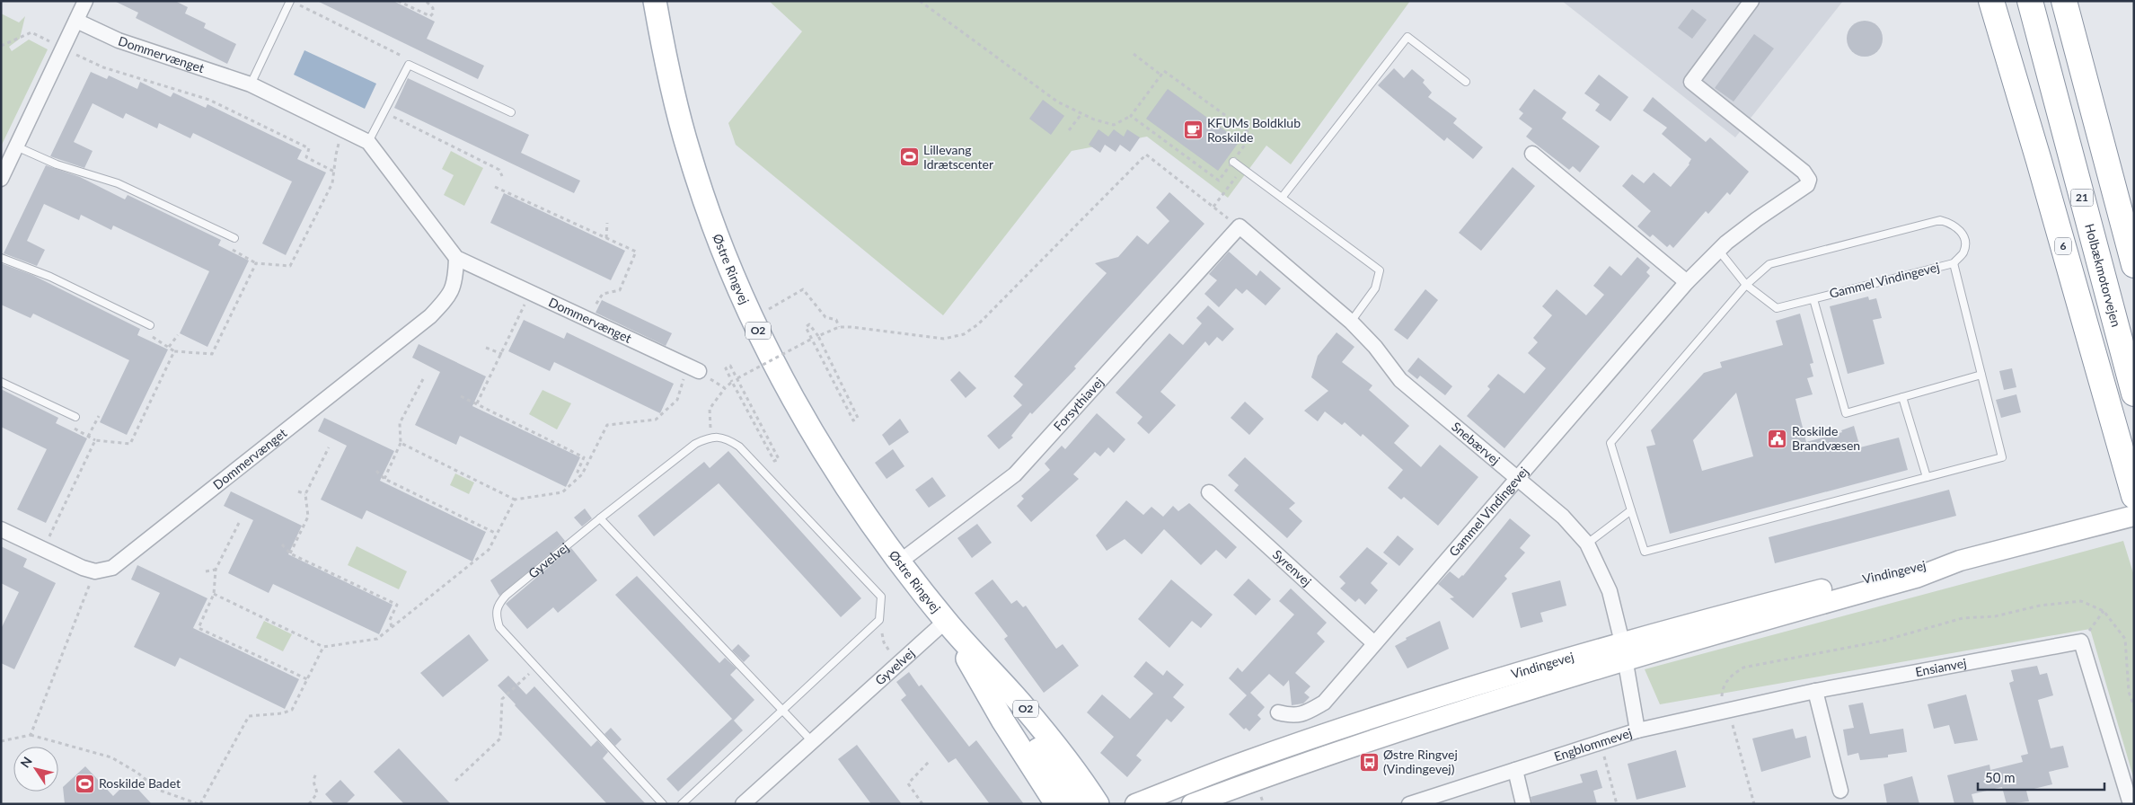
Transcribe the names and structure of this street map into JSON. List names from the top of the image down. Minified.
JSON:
{"streets":{"highway":["21","6","Holbækmotorvejen"],"main road":["Østre Ringvej","O2","Vindingevej"],"street":["Dommervænget","Gammel Vindingevej","Forsythiavej","Snebærvej","Gyvelvej","Syrenvej","Ensianvej","Engblommevej"]},"crossings":[["Østre Ringvej","Forsythiavej"],["Østre Ringvej","Gyvelvej"],["Gammel Vindingevej","Snebærvej"],["Gammel Vindingevej","Syrenvej"],["Forsythiavej","Snebærvej"],["Snebærvej","Vindingevej"],["Snebærvej","Engblommevej"],["Vindingevej","Engblommevej"],["Ensianvej","Engblommevej"]],"places":{"cafe":["KFUMs Boldklub Roskilde"],"sports":["Lillevang Idrætscenter","Roskilde Badet"],"public building":["Roskilde Brandvæsen"],"bus stop":["Østre Ringvej (Vindingevej)"]},"scale_bar":"50 m","north":"top left"}
